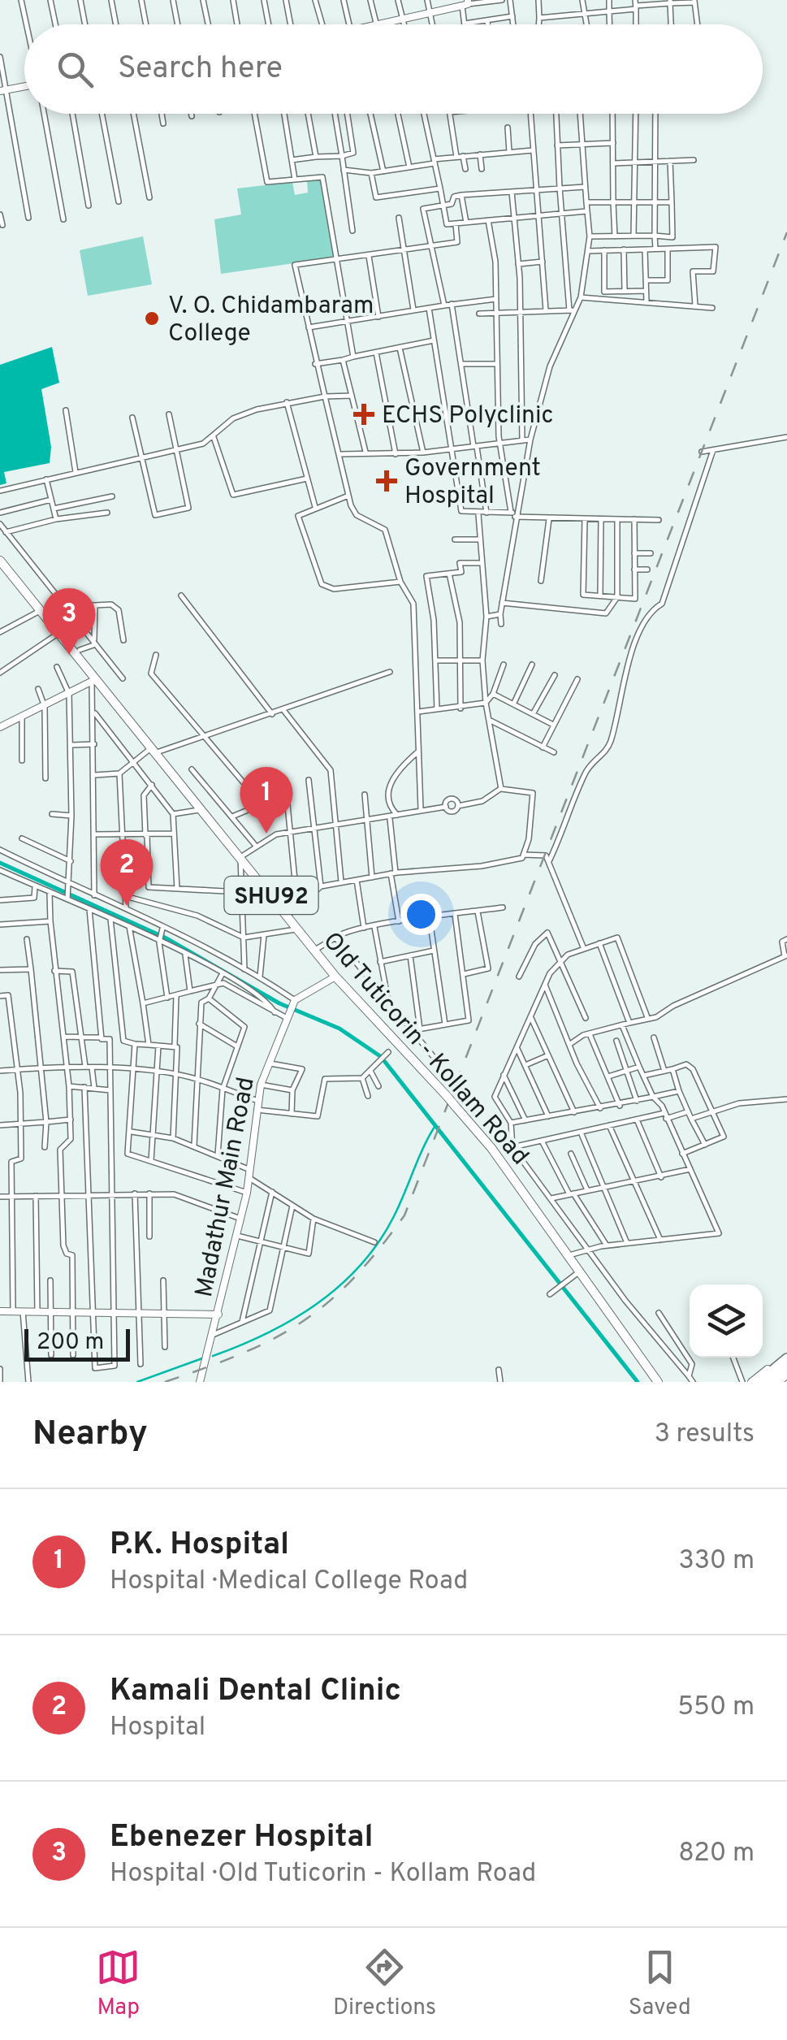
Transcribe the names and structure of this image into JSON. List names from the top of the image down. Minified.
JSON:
{"streets":{"main road":["SHU92","Old Tuticorin - Kollam Road"],"street":["Madathur Main Road"]},"places":{"other":["V. O. Chidambaram College"],"health":["ECHS Polyclinic","Government Hospital"]},"scale_bar":"200 m","page":{"search":"Search here","pins":["3","1","2"],"scale":"200 m","heading":["Nearby","3 results"],"list":[{"mark":"1","name":"P.K. Hospital","note":"Hospital · Medical College Road","value":"330 m"},{"mark":"2","name":"Kamali Dental Clinic","note":"Hospital","value":"550 m"},{"mark":"3","name":"Ebenezer Hospital","note":"Hospital · Old Tuticorin - Kollam Road","value":"820 m"}],"nav":["Map","Directions","Saved"]}}
